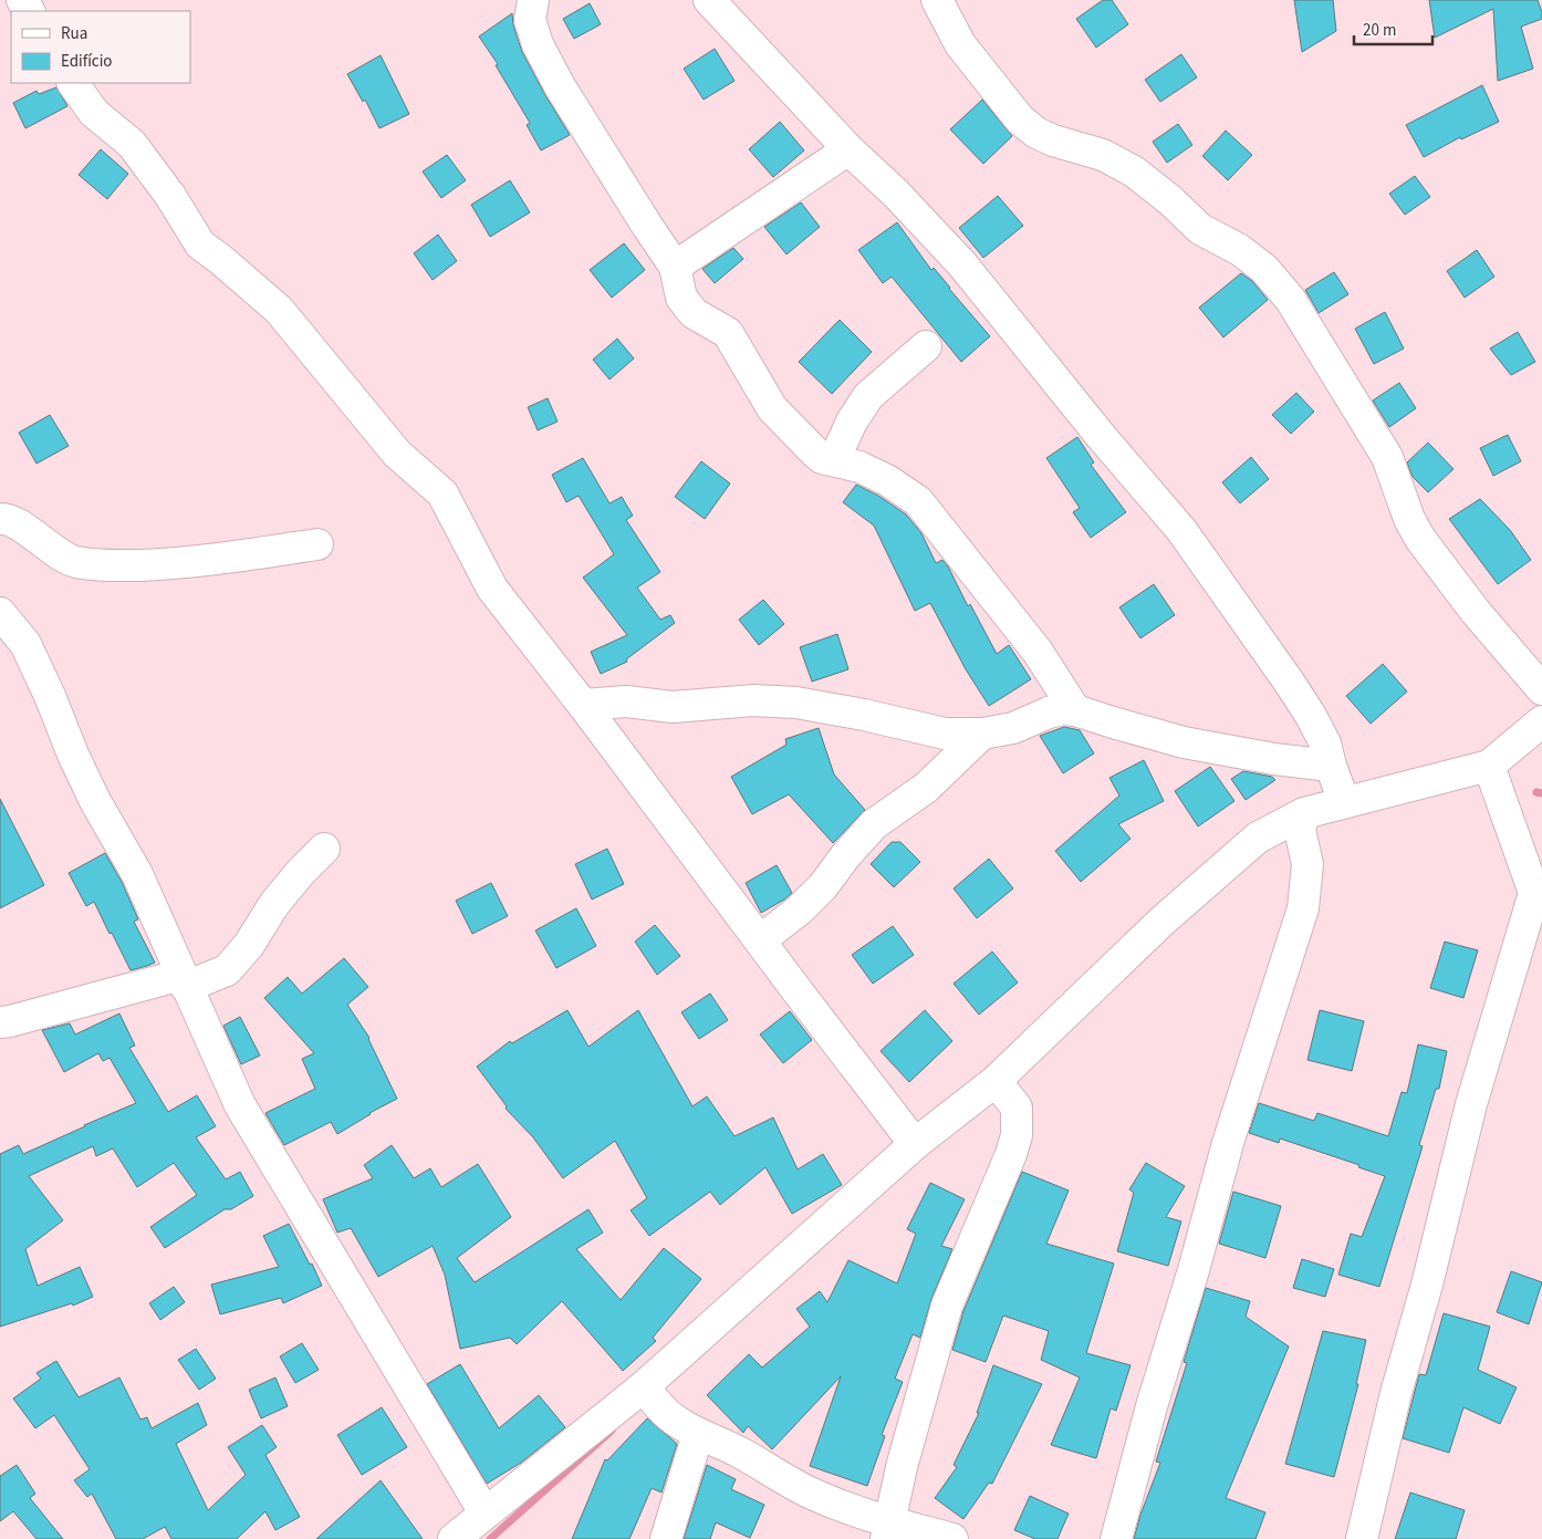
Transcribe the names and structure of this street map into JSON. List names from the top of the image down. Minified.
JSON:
{"legend":["Rua","Edifício"],"scale_bar":"20 m"}
